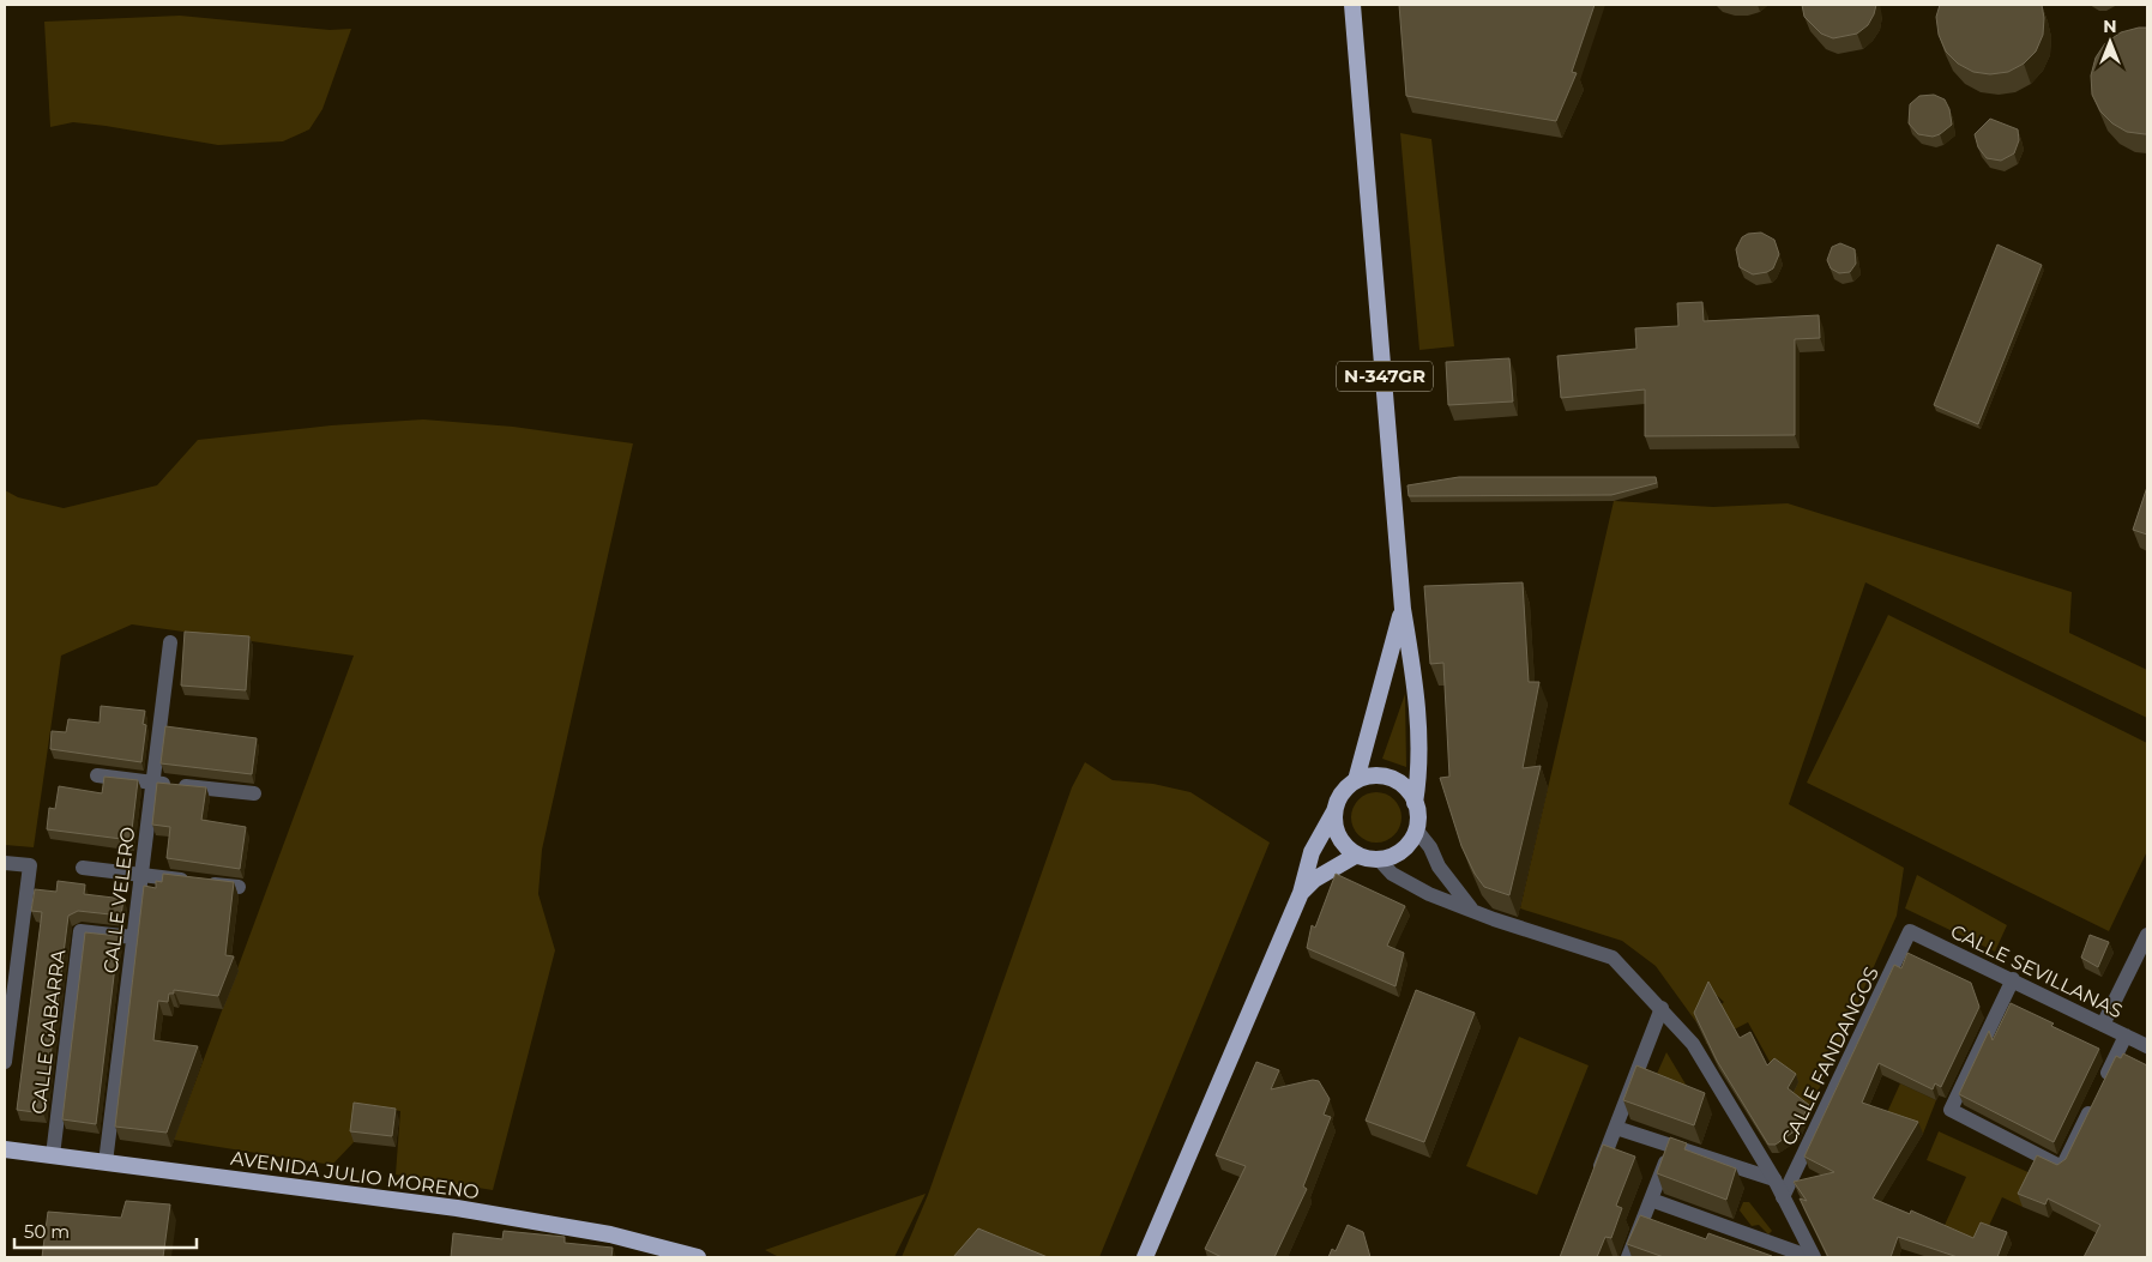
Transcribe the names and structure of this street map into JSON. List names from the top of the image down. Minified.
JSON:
{"streets":{"highway":["N-347GR","AVENIDA JULIO MORENO"],"street":["CALLE VELERO","CALLE SEVILLANAS","CALLE GABARRA","CALLE FANDANGOS"]},"crossings":[["CALLE VELERO","CALLE GABARRA"],["CALLE VELERO","AVENIDA JULIO MORENO"],["CALLE SEVILLANAS","CALLE FANDANGOS"],["CALLE GABARRA","AVENIDA JULIO MORENO"]],"scale_bar":"50 m","north":"top"}
